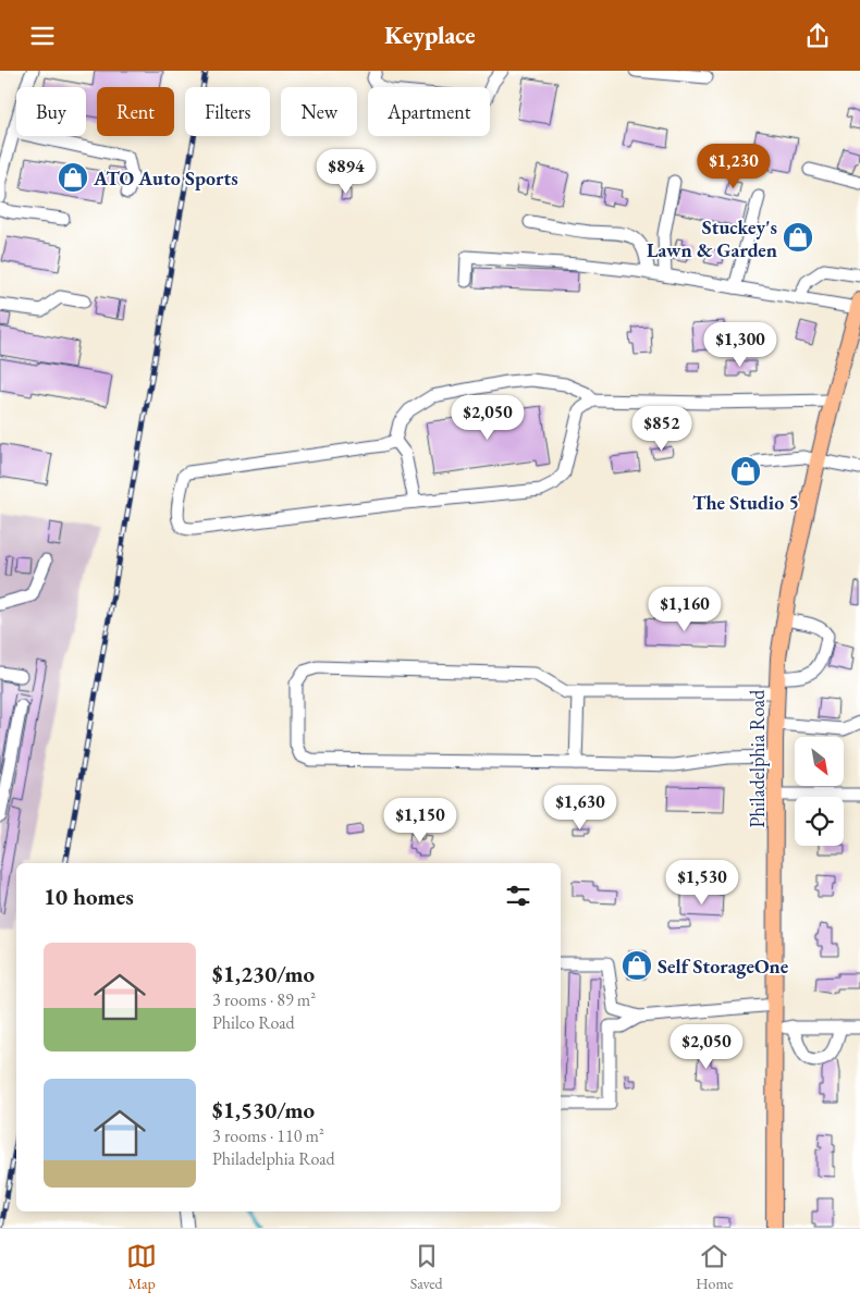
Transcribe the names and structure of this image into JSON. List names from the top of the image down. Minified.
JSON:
{"streets":{"main road":["Philadelphia Road"]},"places":{"shop":["ATO Auto Sports","Stuckey's Lawn & Garden","The Studio 5","Self StorageOne"]},"north":"bottom right","page":{"header":"Keyplace","chip":["Buy","Rent","Filters","New","Apartment"],"price":["$1,230","$894","$1,300","$2,050","$852","$1,160","$1,630","$1,150","$1,530","$2,050"],"heading":"10 homes","list":[{"name":"$1,230/mo","note":"3 rooms · 89 m² · Philco Road"},{"name":"$1,530/mo","note":"3 rooms · 110 m² · Philadelphia Road"}],"tabs":["Map","Saved","Home"]}}
